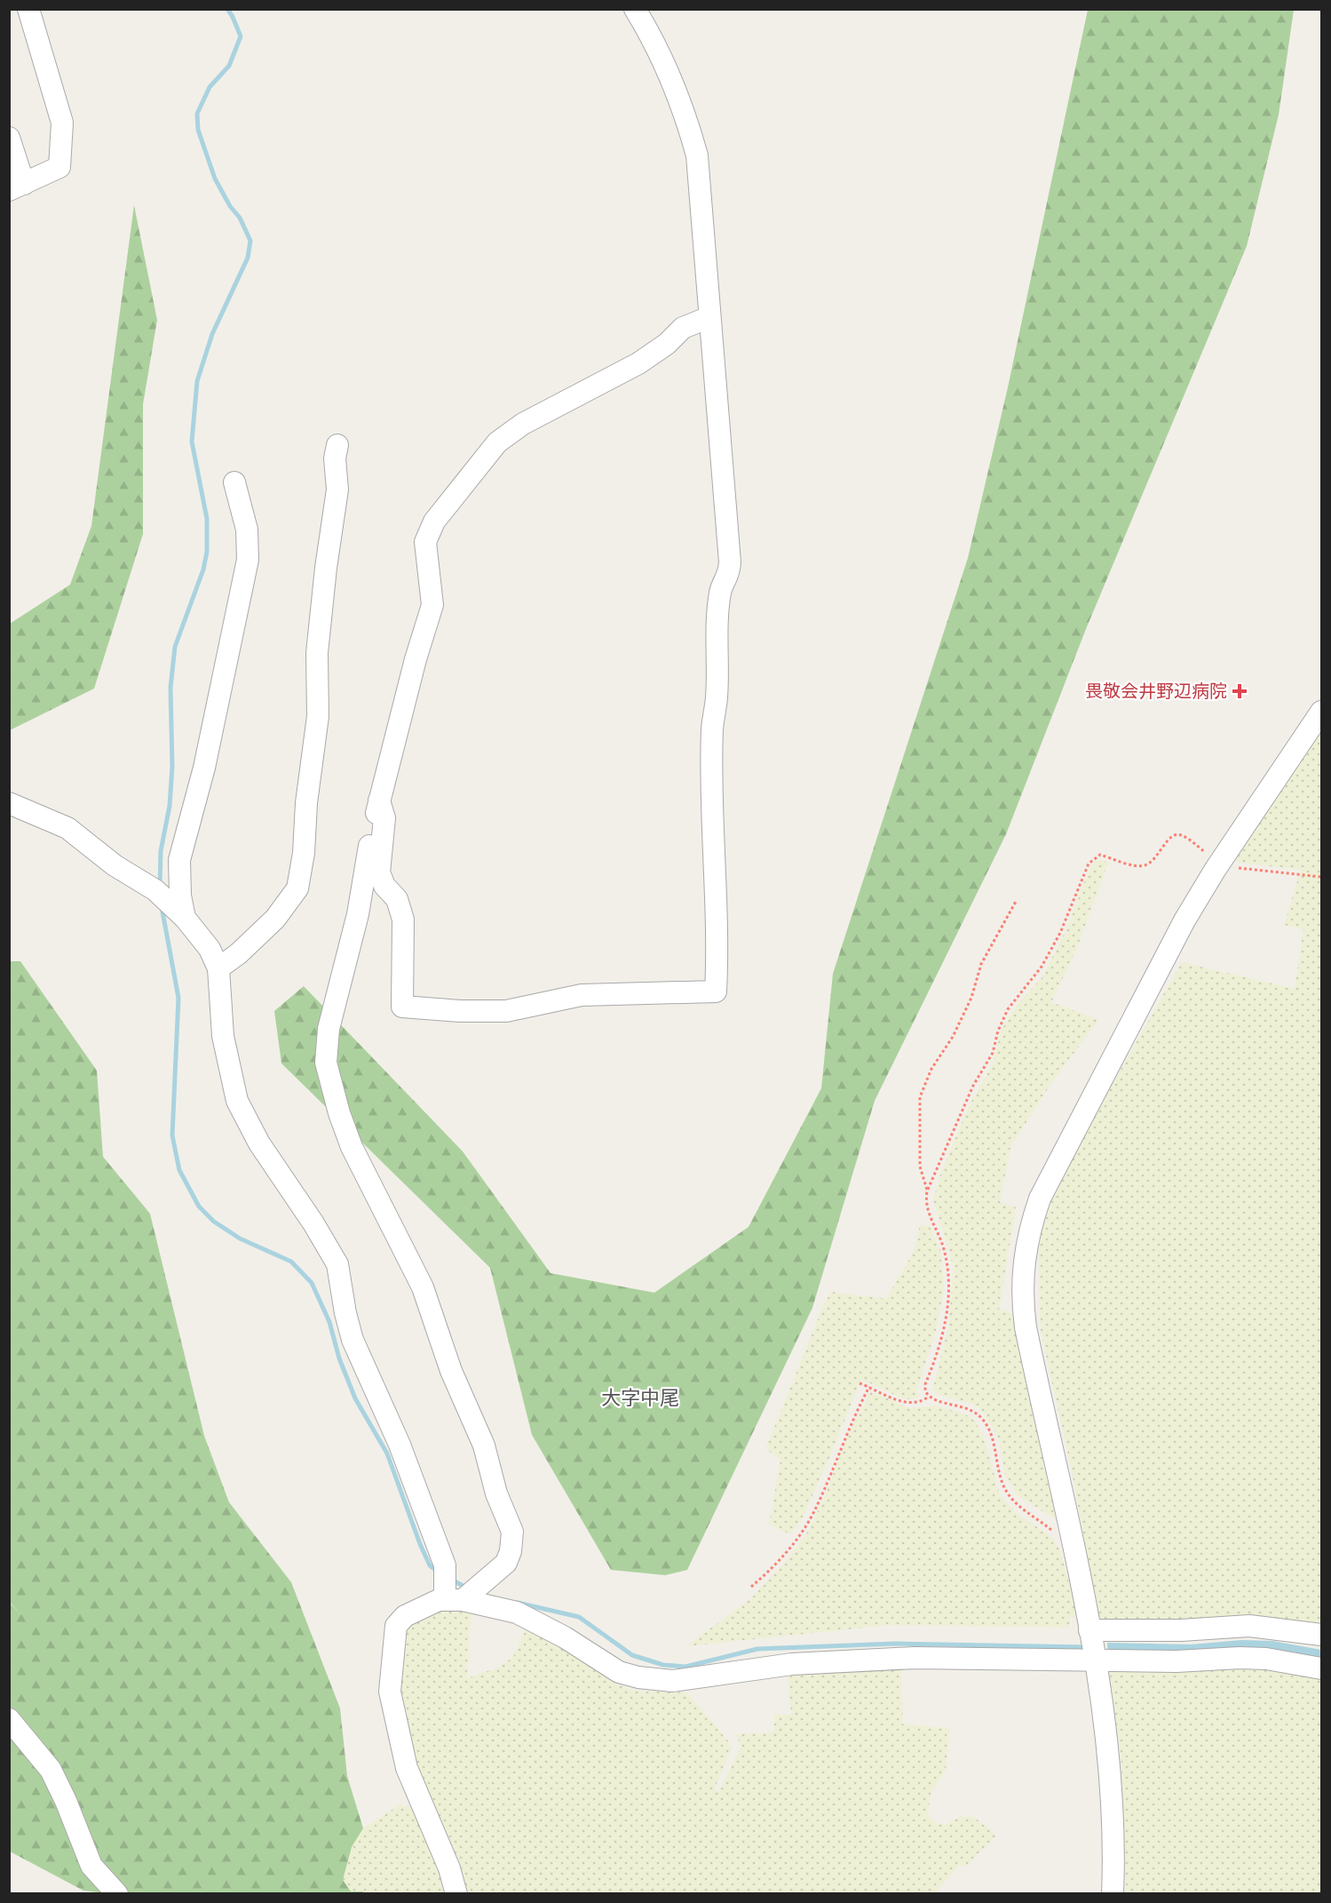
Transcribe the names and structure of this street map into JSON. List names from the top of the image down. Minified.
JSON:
{"districts":["大字中尾"],"places":{"health":["畏敬会井野辺病院"]}}
